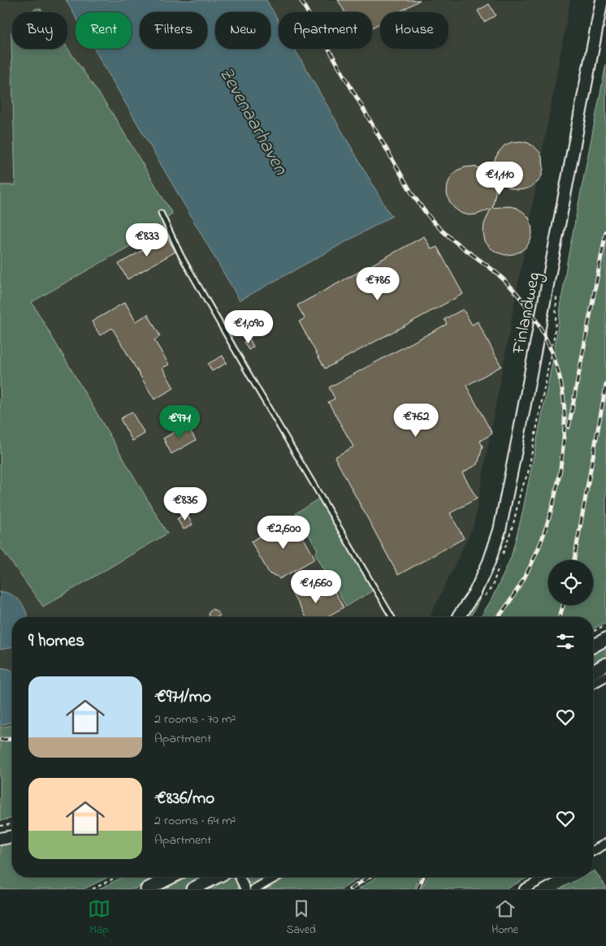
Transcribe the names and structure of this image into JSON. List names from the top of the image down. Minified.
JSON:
{"streets":{"street":["Finlandweg"]},"water":["Zevenaarhaven"],"page":{"chip":["Buy","Rent","Filters","New","Apartment","House"],"price":["€1,110","€833","€786","€1,090","€762","€971","€836","€2,600","€1,660"],"heading":"9 homes","list":[{"name":"€971/mo","note":"2 rooms · 70 m² · Apartment"},{"name":"€836/mo","note":"2 rooms · 64 m² · Apartment"}],"tabs":["Map","Saved","Home"]}}
